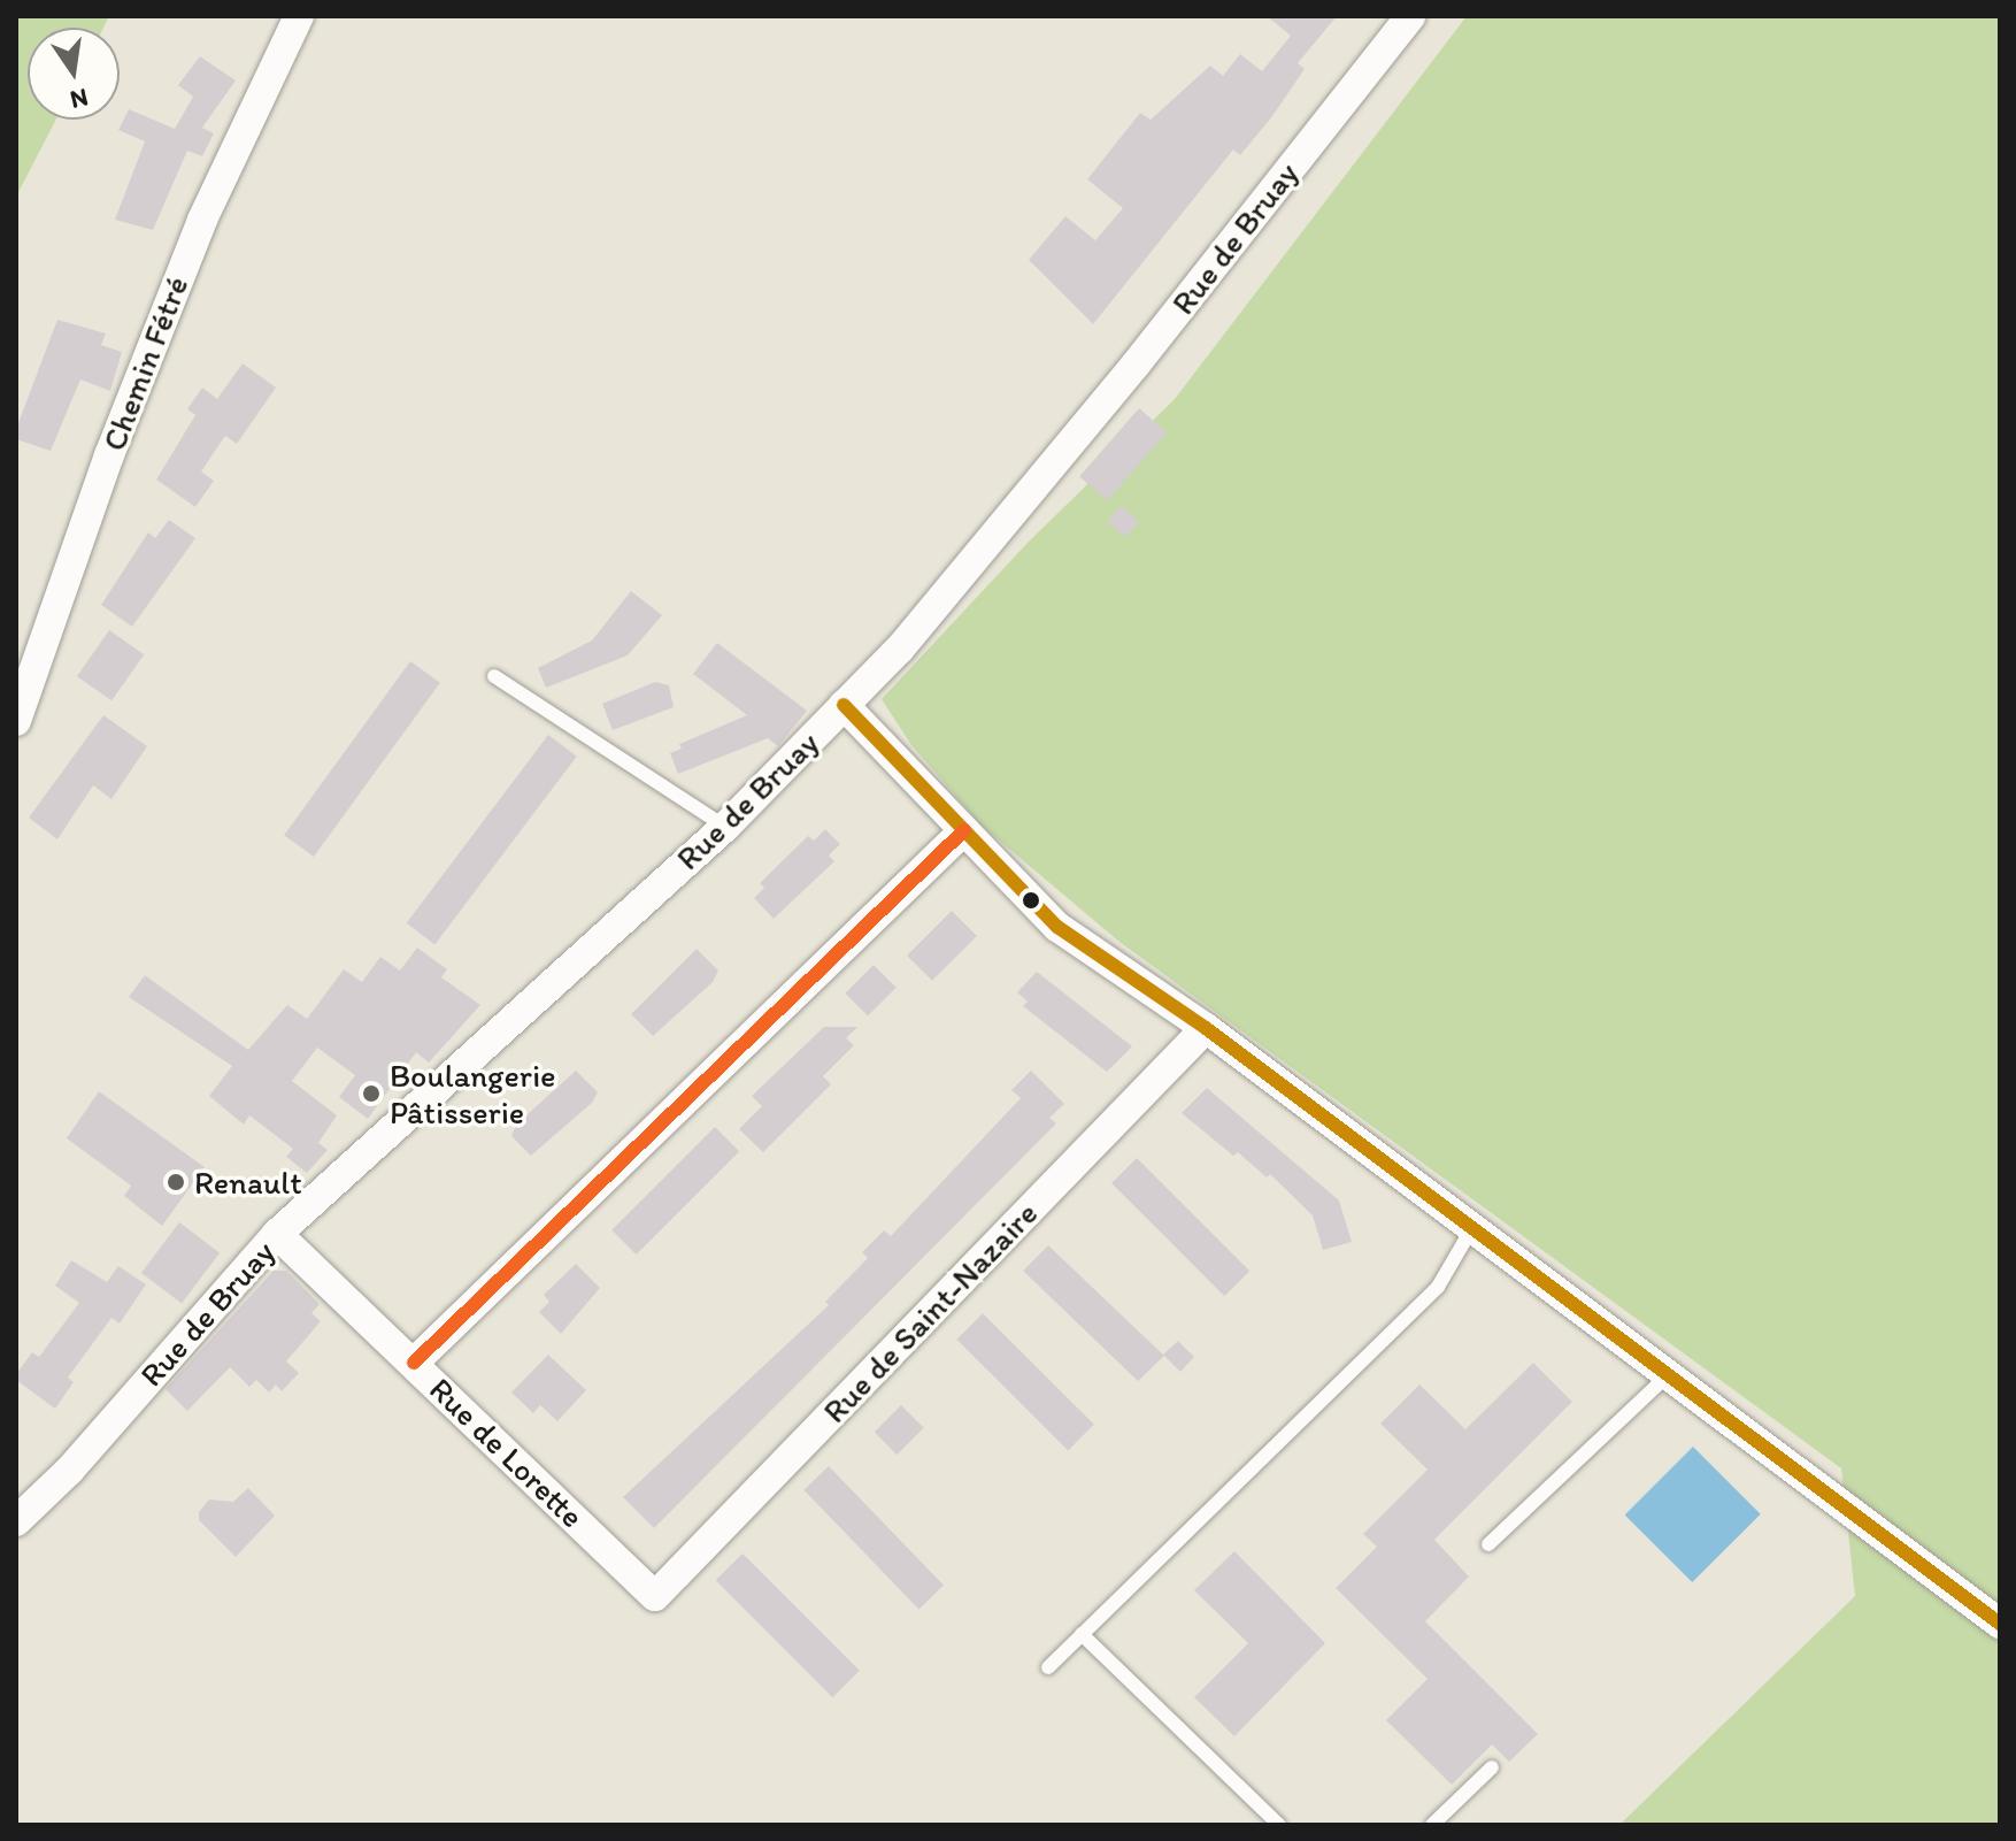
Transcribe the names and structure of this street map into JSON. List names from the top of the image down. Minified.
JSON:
{"streets":{"street":["Rue de Bruay","Chemin Fétré","Rue de Saint-Nazaire","Rue de Lorette"]},"crossings":[["Rue de Bruay","Rue de Lorette"],["Rue de Saint-Nazaire","Rue de Lorette"]],"places":["Boulangerie Pâtisserie","Renault"],"north":"bottom"}
